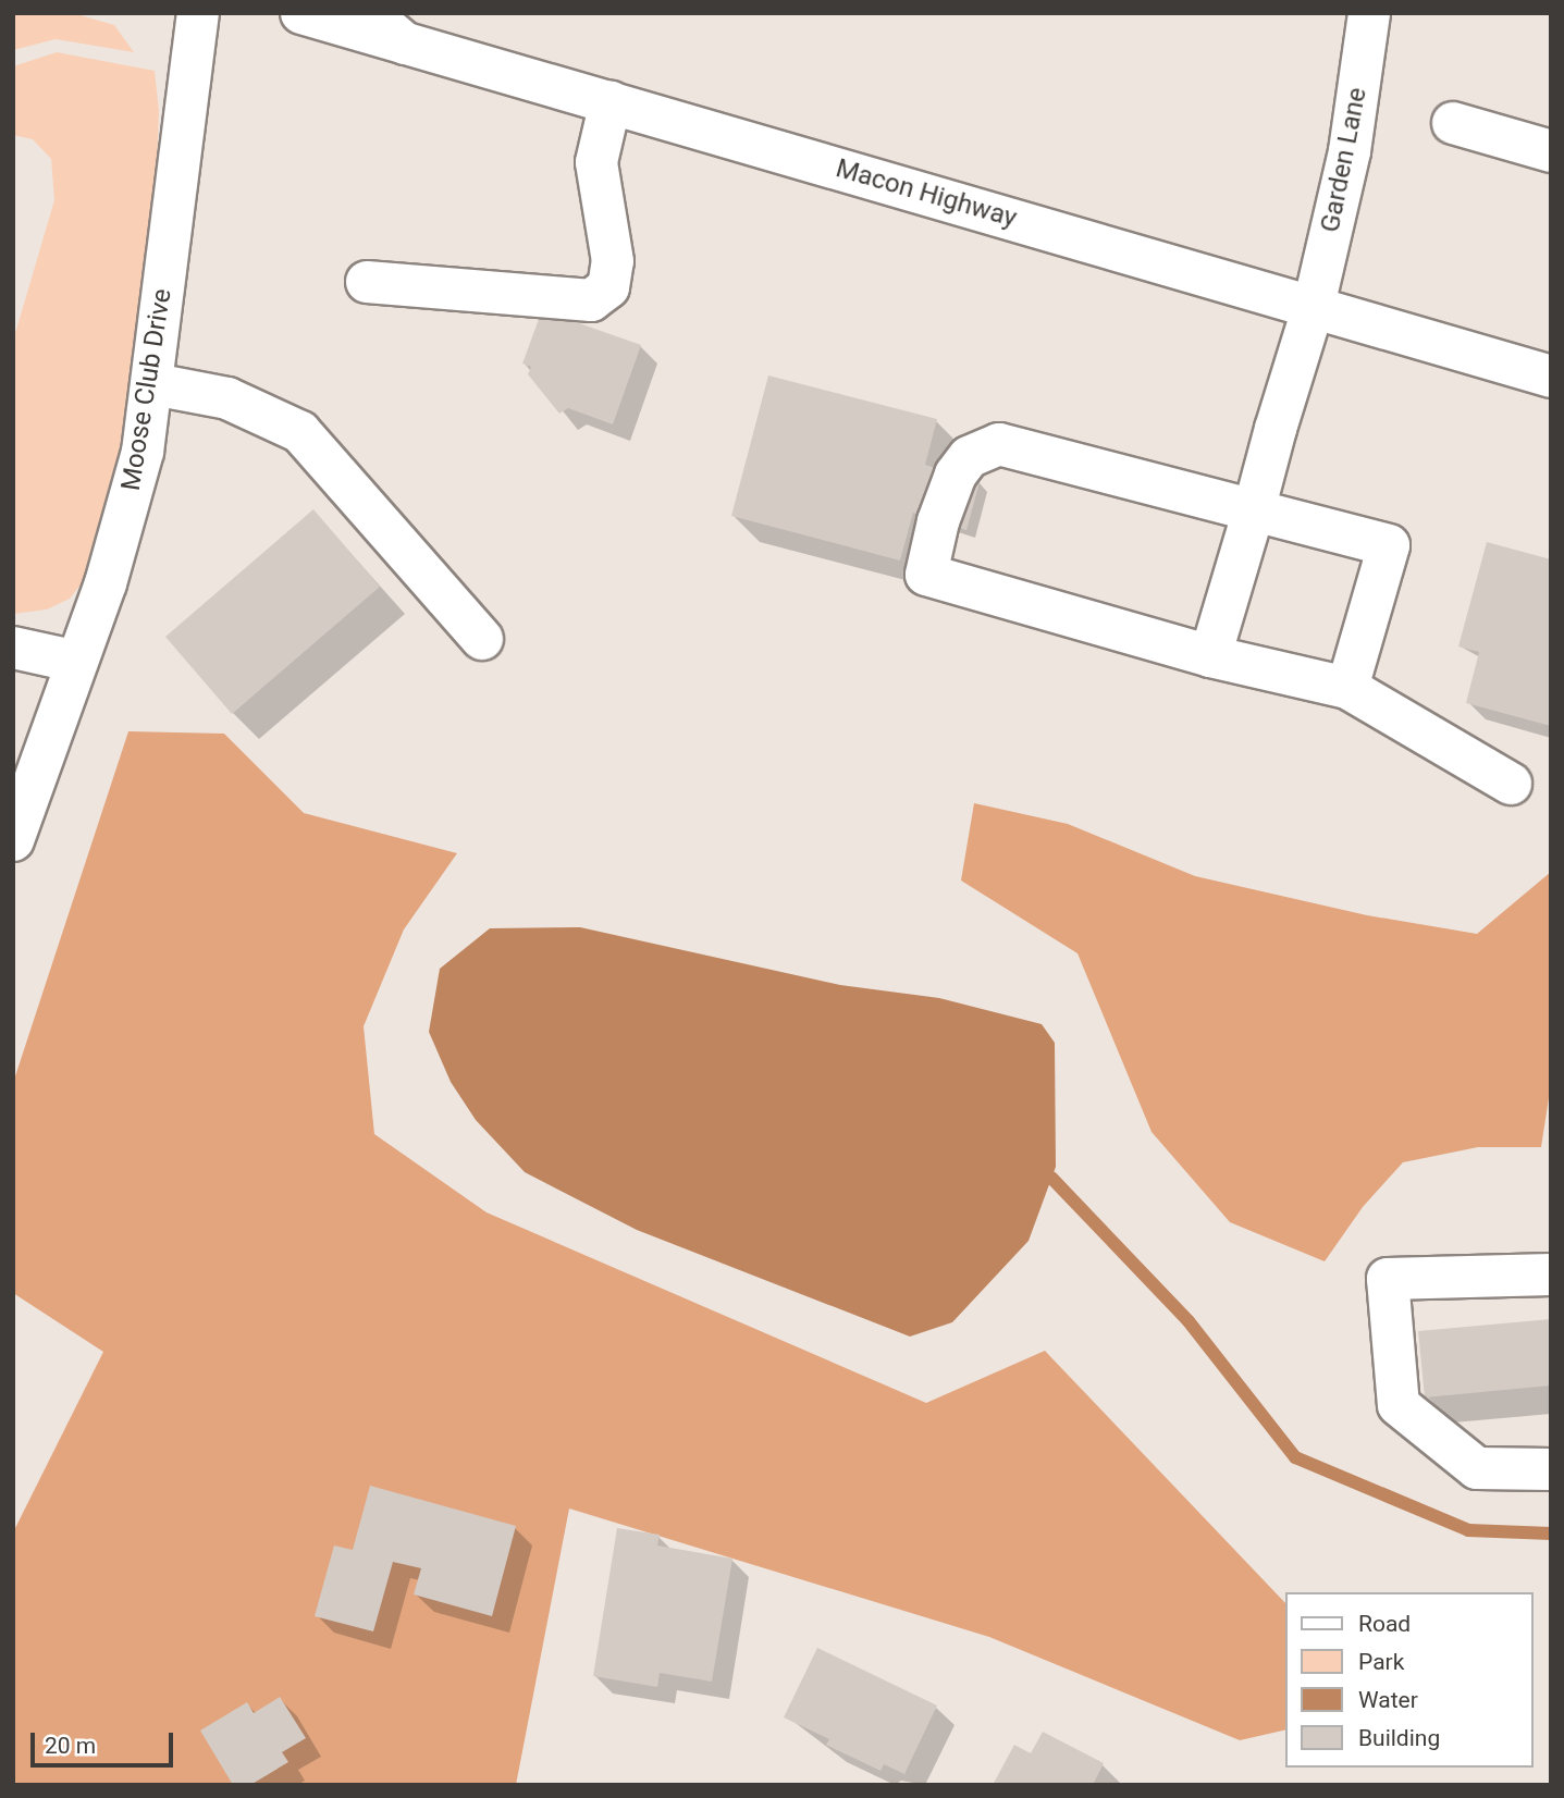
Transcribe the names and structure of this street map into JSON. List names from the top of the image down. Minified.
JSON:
{"streets":{"main road":["Garden Lane","Macon Highway","Moose Club Drive"]},"crossings":[["Garden Lane","Macon Highway"]],"legend":["Road","Park","Water","Building"],"scale_bar":"20 m"}
